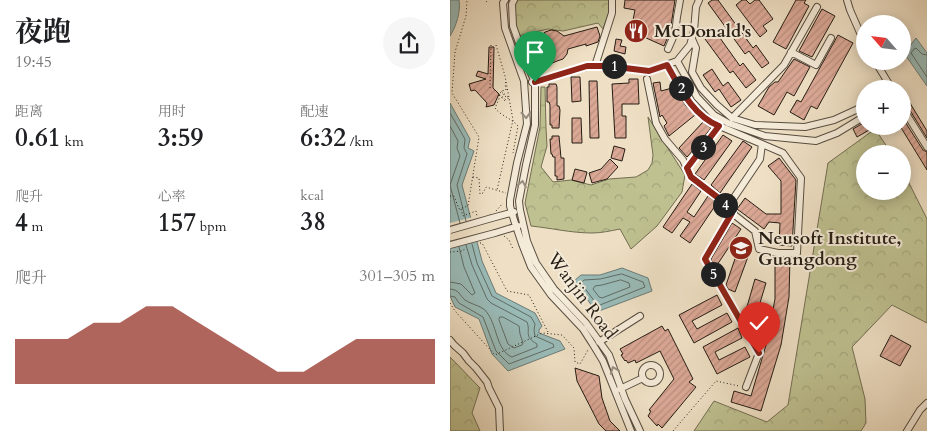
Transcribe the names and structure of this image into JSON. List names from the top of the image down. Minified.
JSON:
{"streets":{"street":["Wanjin Road"]},"places":{"restaurant":["McDonald's"],"school or university":["Neusoft Institute, Guangdong"]},"north":"top left","page":{"heading":["夜跑","19:45"],"map_buttons":["+","−"],"pins":["1","2","3","4","5"],"stats":[["距离","0.61 km"],["用时","3:59"],["配速","6:32 /km"],["爬升","4 m"],["心率","157 bpm"],["kcal","38"]],"chart":["爬升","301–305 m"]}}
